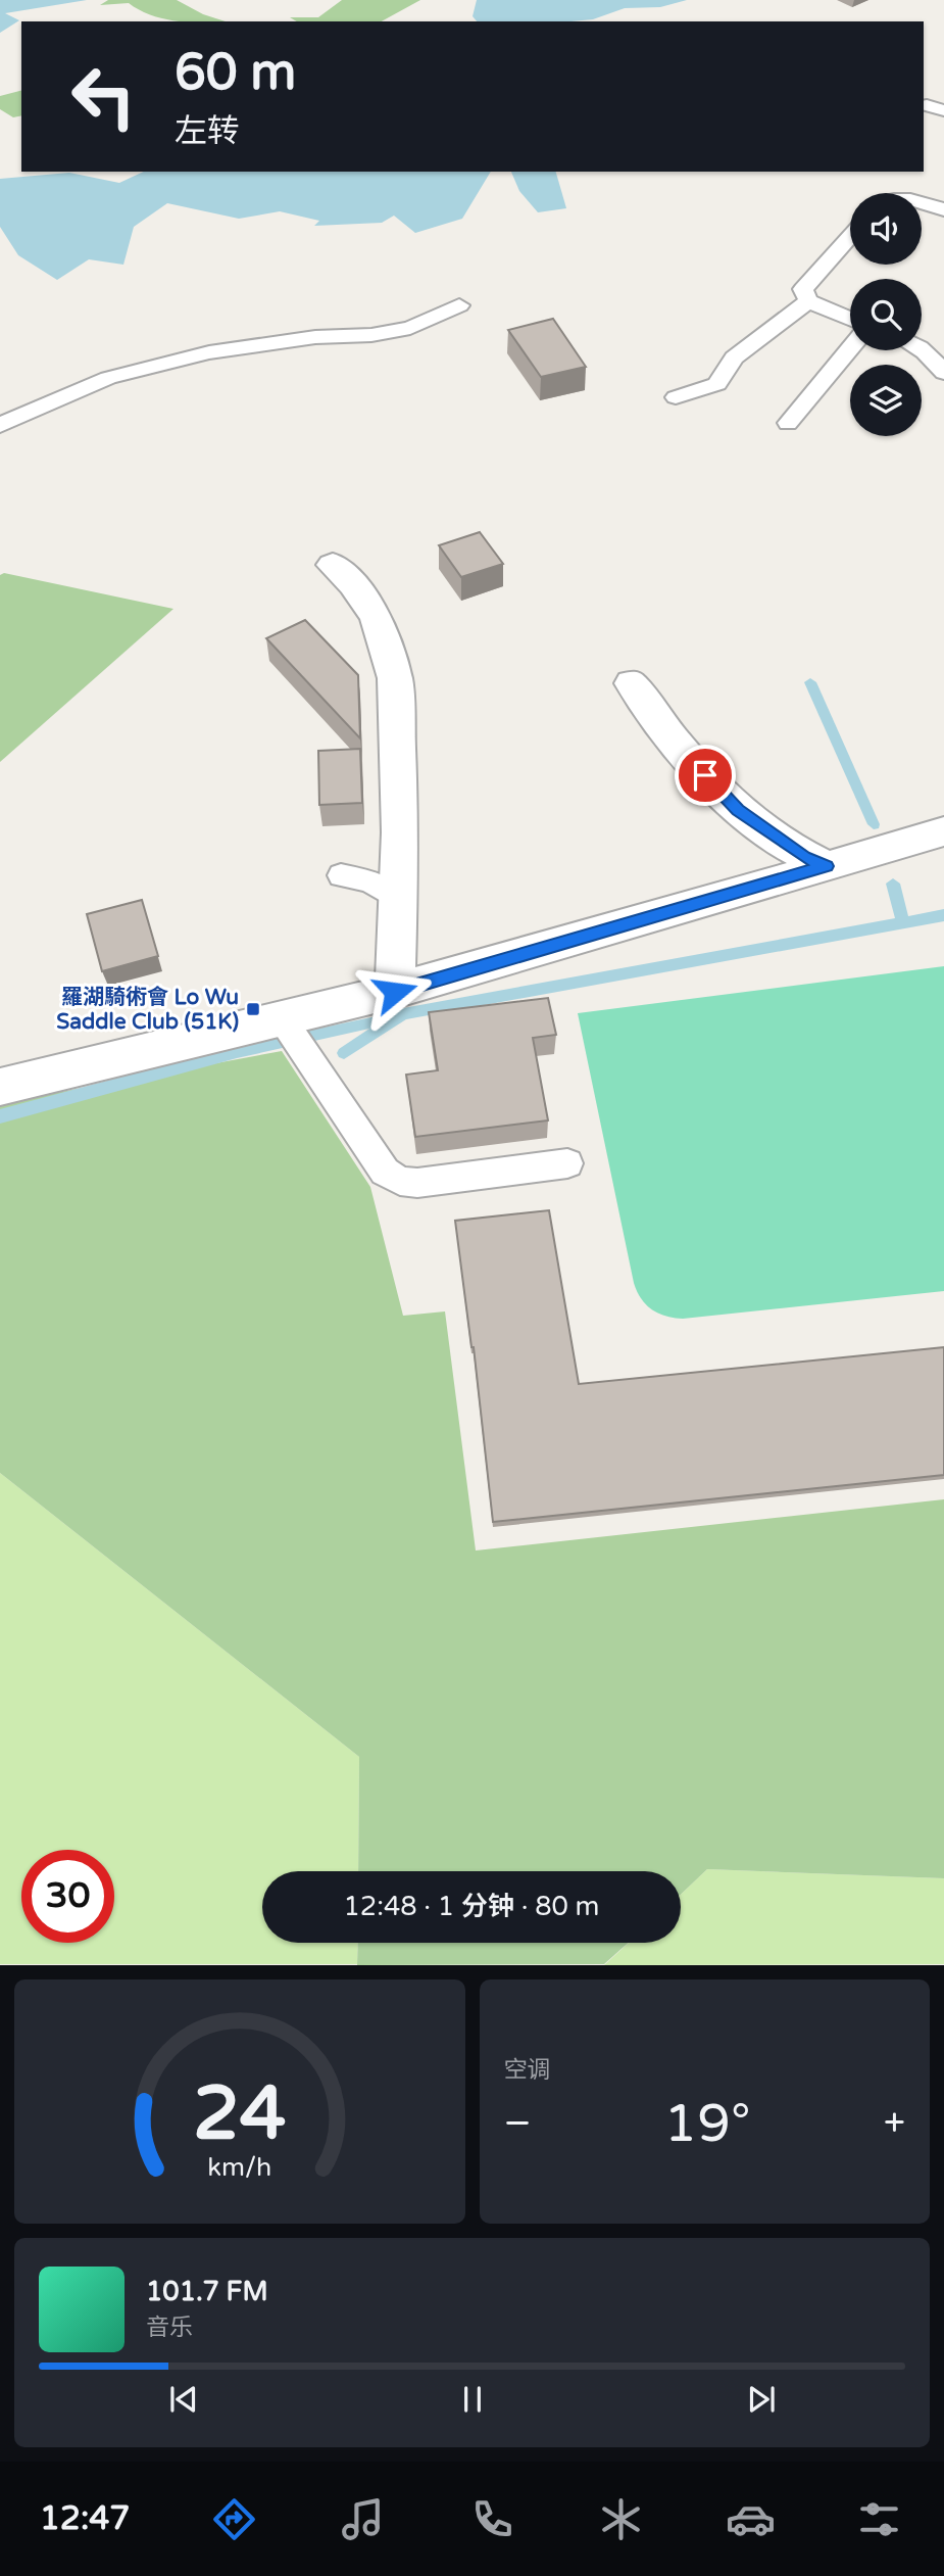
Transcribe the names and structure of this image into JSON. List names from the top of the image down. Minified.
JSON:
{"places":{"transit":["羅湖騎術會 Lo Wu Saddle Club (51K)"]},"page":{"turn":["60 m","左转"],"limit":"30","trip":"12:48 · 1 分钟 · 80 m","tile":"空调","heat":["−","19°","+"],"song":["101.7 FM","音乐"],"tabs":"12:47","gauge":["24","km/h"]}}
